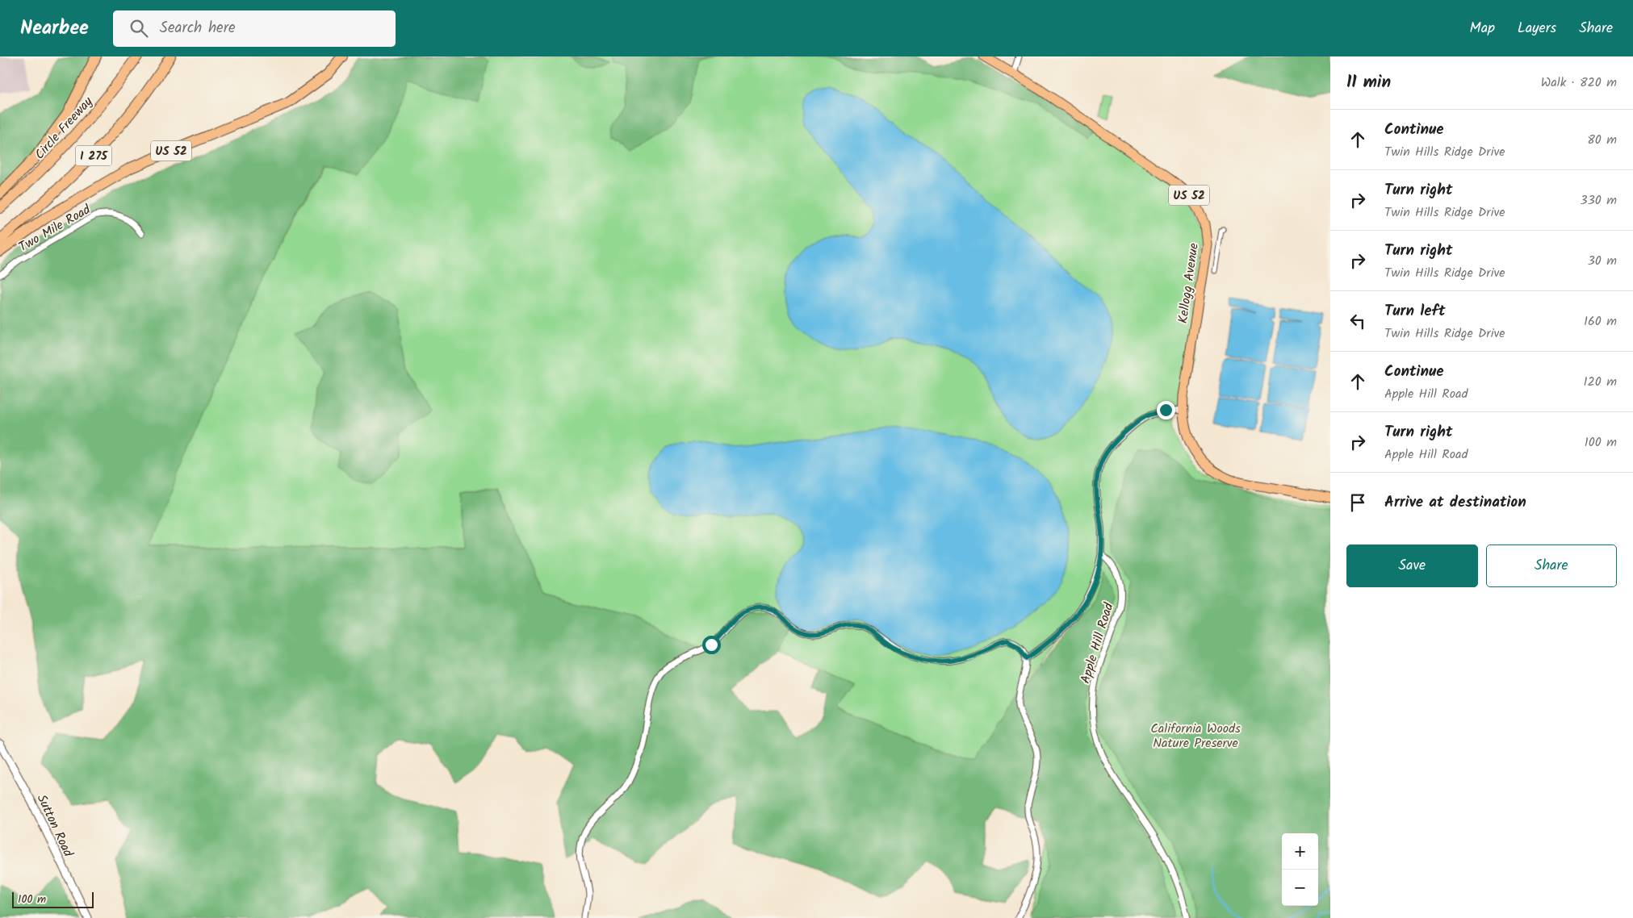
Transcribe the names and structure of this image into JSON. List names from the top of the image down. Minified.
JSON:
{"streets":{"highway":["Circle Freeway","US 52","I 275"],"main road":["Kellogg Avenue"],"street":["Two Mile Road","Apple Hill Road","Sutton Road"]},"parks":["California Woods Nature Preserve"],"scale_bar":"100 m","page":{"header":"Nearbee","search":"Search here","nav":["Map","Layers","Share"],"heading":["11 min","Walk · 820 m"],"list":[["Continue","Twin Hills Ridge Drive","80 m"],["Turn right","Twin Hills Ridge Drive","330 m"],["Turn right","Twin Hills Ridge Drive","30 m"],["Turn left","Twin Hills Ridge Drive","160 m"],["Continue","Apple Hill Road","120 m"],["Turn right","Apple Hill Road","100 m"],"Arrive at destination"],"buttons":["Save","Share"],"map_buttons":["+","−"],"scale":"100 m"}}
